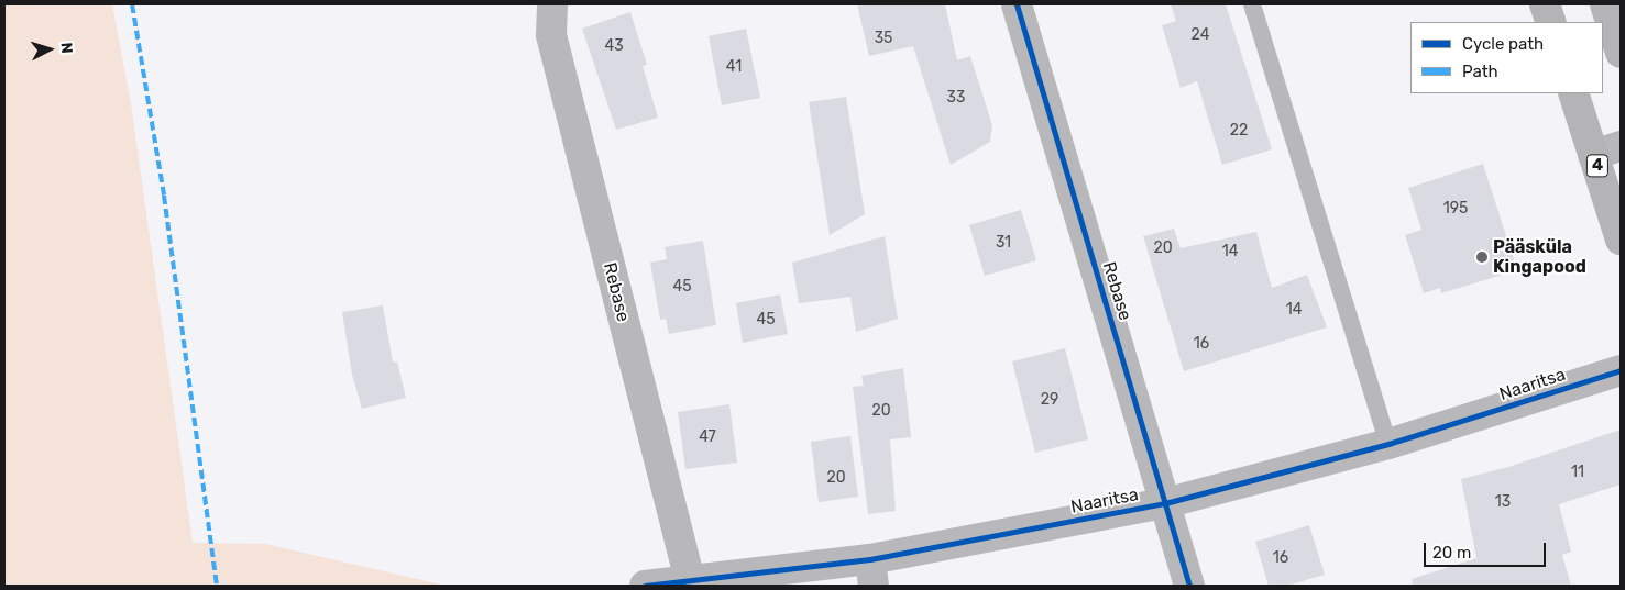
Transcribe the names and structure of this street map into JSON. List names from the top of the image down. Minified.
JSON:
{"streets":{"highway":["4"],"street":["Rebase","Naaritsa"]},"crossings":[["Rebase","Naaritsa"]],"places":["Pääsküla Kingapood"],"house_numbers":["24","35","43","41","33","22","195","31","20","14","45","14","45","16","29","20","47","11","20","13","16"],"legend":["Cycle path","Path"],"scale_bar":"20 m","north":"right"}
